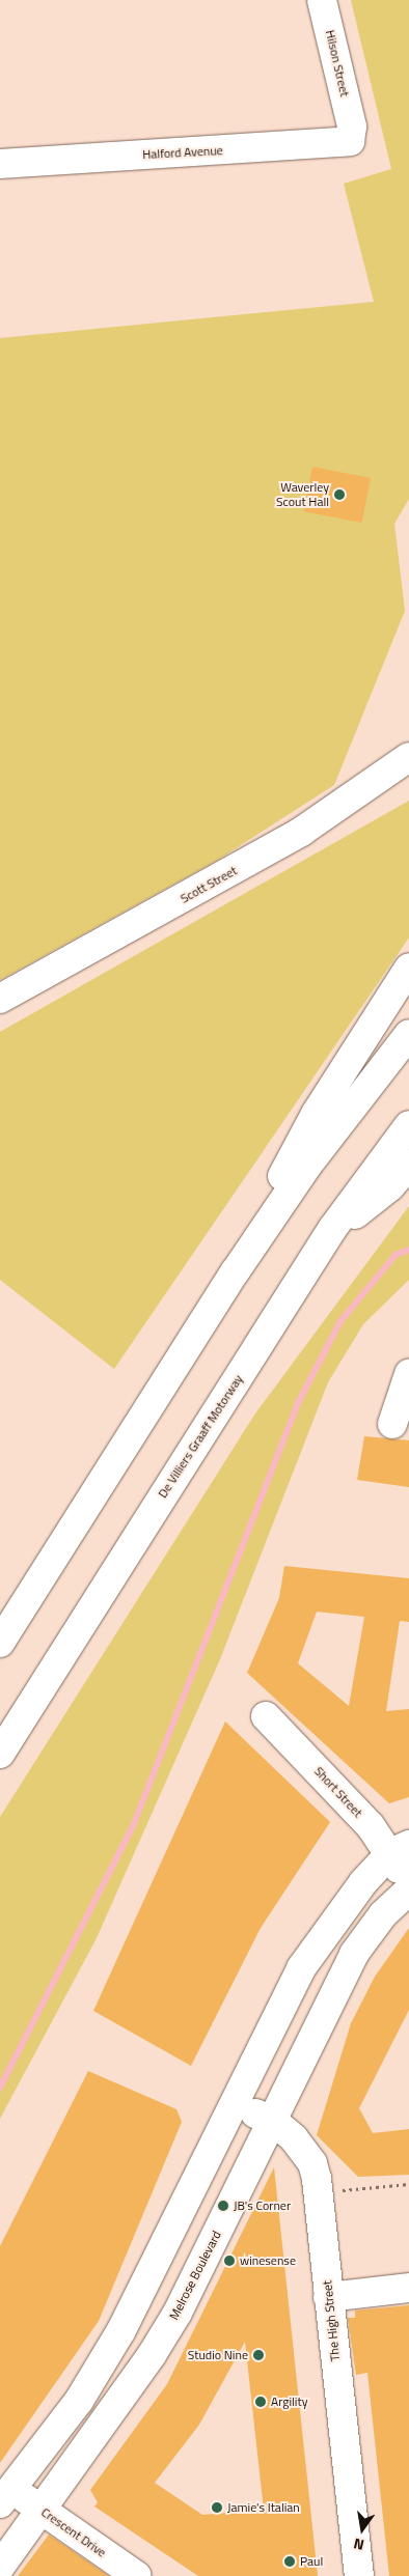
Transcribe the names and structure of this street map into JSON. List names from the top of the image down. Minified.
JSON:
{"streets":{"main road":["Hilson Street","Halford Avenue","Scott Street","De Villiers Graaff Motorway","Short Street","Melrose Boulevard","The High Street","Crescent Drive"]},"crossings":[["Hilson Street","Halford Avenue"],["Short Street","Melrose Boulevard"],["Melrose Boulevard","The High Street"],["Melrose Boulevard","Crescent Drive"]],"places":["Waverley Scout Hall","JB's Corner","winesense","Studio Nine","Argility","Jamie's Italian","Paul"],"north":"bottom"}
